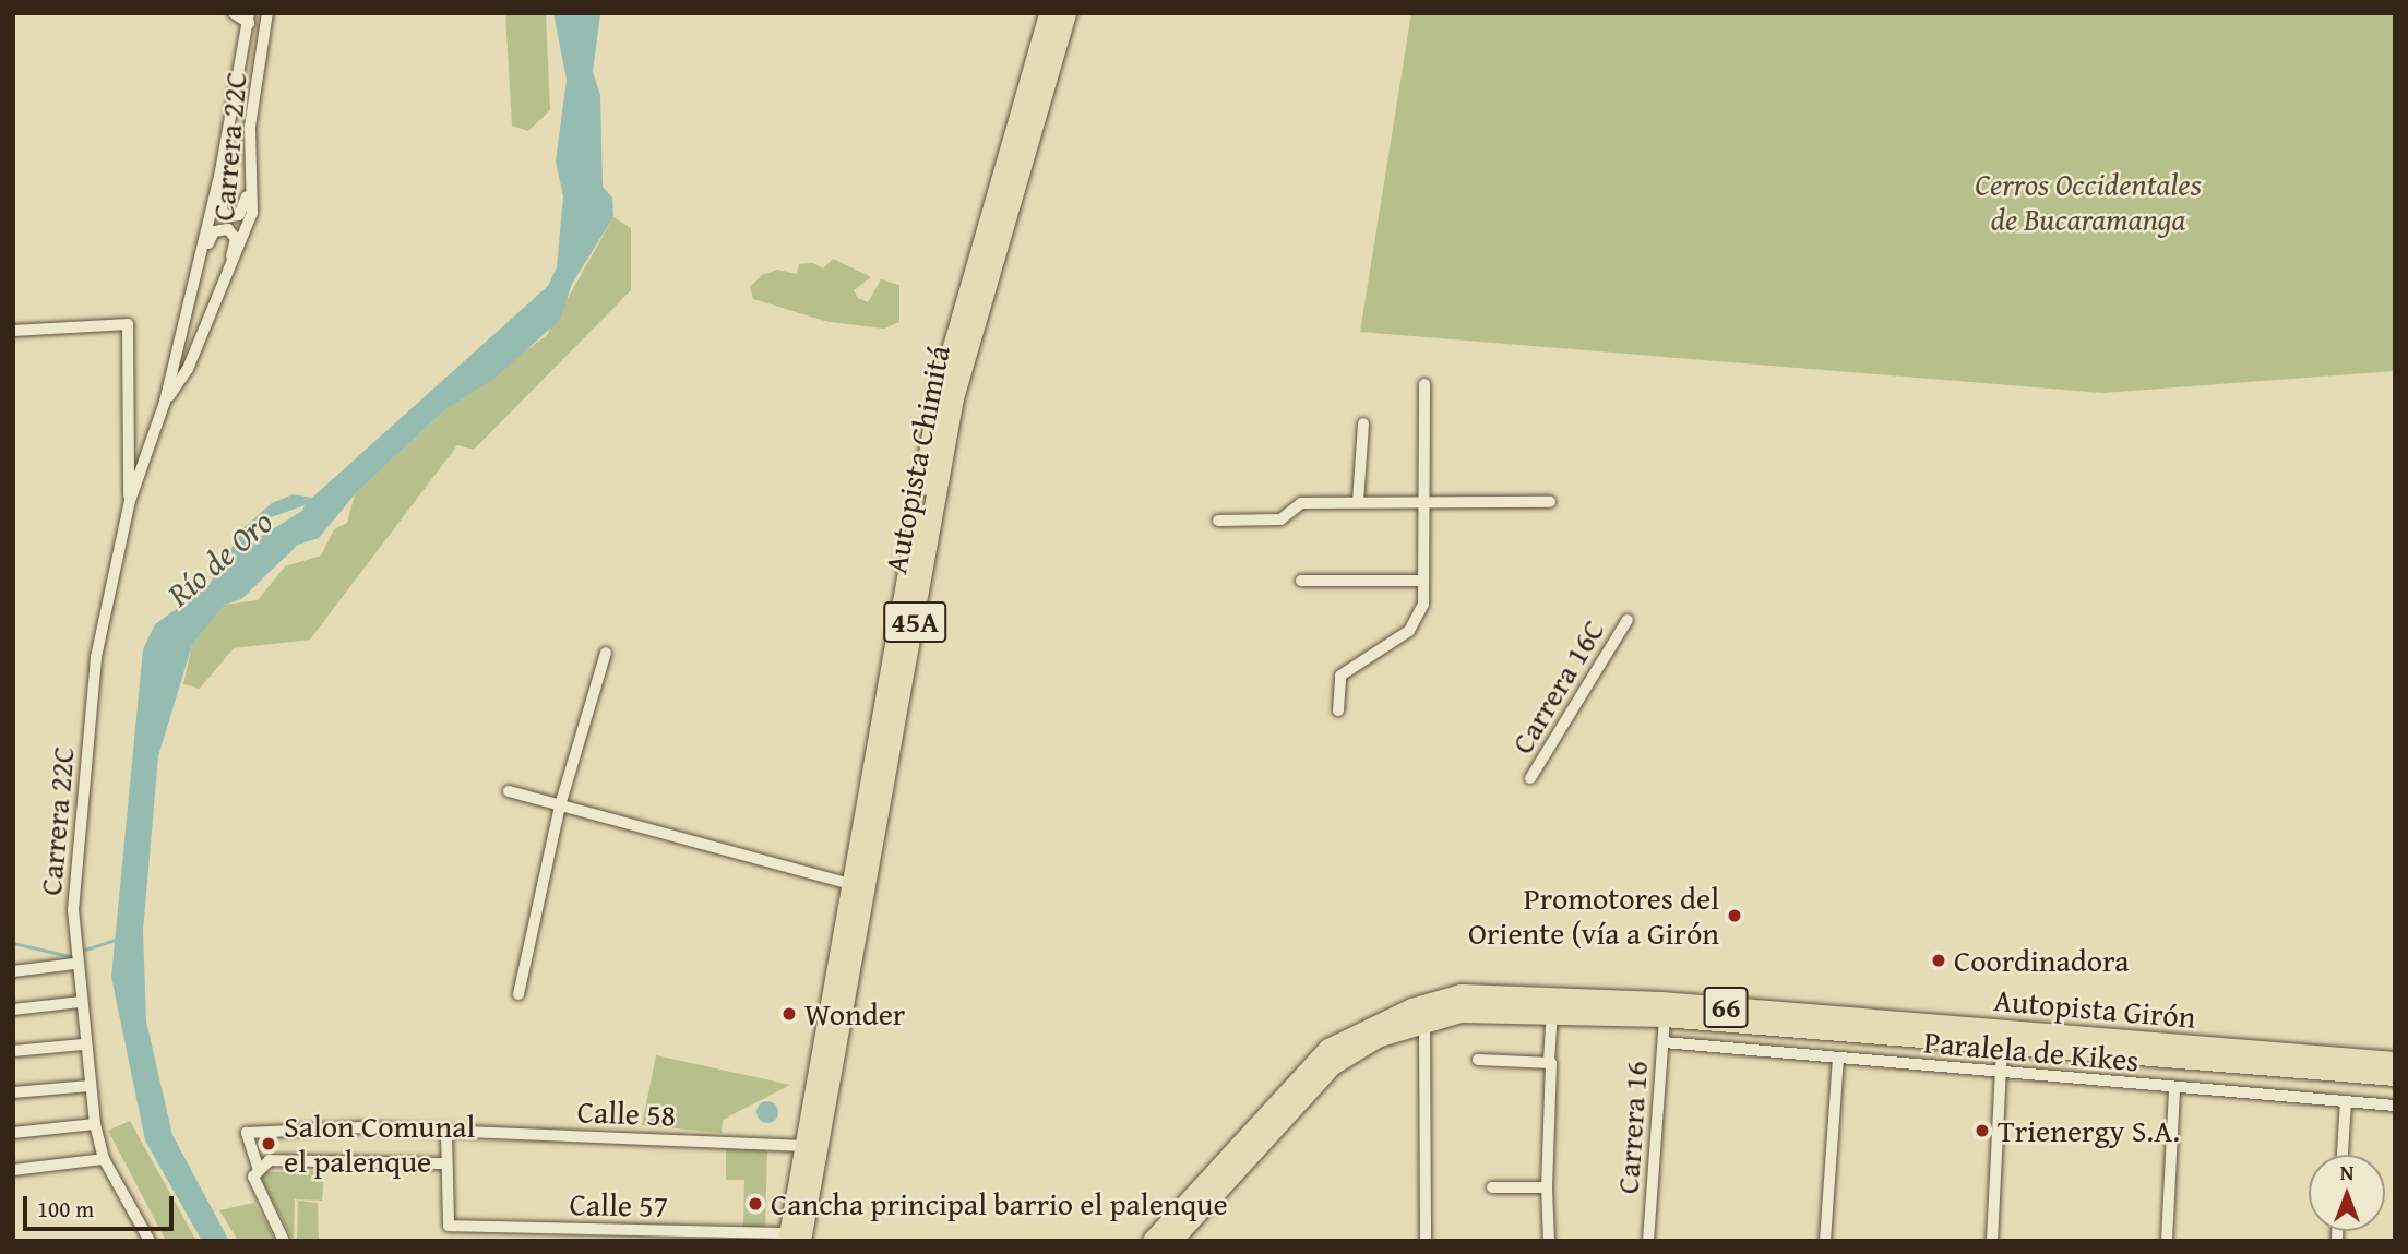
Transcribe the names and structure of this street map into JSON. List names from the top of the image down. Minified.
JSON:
{"streets":{"highway":["Autopista Chimitá","45A","66","Autopista Girón"],"street":["Carrera 22C","Carrera 16C","Paralela de Kikes","Calle 58","Carrera 16","Calle 57"]},"crossings":[["Autopista Chimitá","Calle 58"],["Autopista Chimitá","Calle 57"],["Autopista Girón","Carrera 16"],["Paralela de Kikes","Carrera 16"]],"water":["Río de Oro"],"parks":["Cerros Occidentales de Bucaramanga"],"places":["Promotores del Oriente (vía a Girón","Coordinadora","Wonder","Trienergy S.A.","Salon Comunal el palenque","Cancha principal barrio el palenque"],"scale_bar":"100 m","north":"top"}
